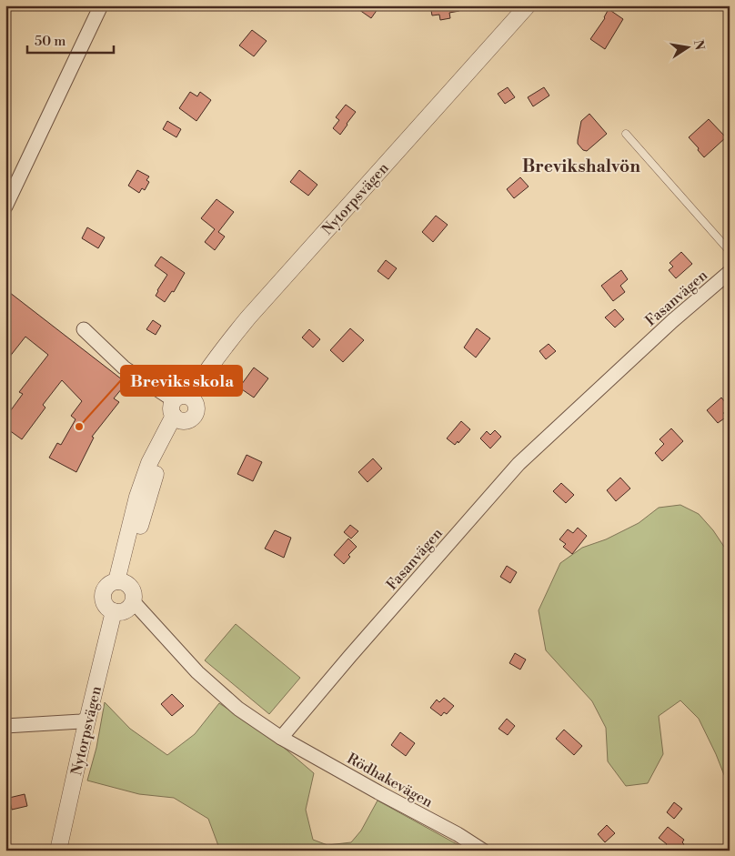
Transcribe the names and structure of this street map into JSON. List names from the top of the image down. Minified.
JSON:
{"streets":{"street":["Nytorpsvägen","Fasanvägen","Rödhakevägen"]},"crossings":[["Fasanvägen","Rödhakevägen"]],"districts":["Brevikshalvön"],"places":["Breviks skola"],"scale_bar":"50 m","north":"right"}
